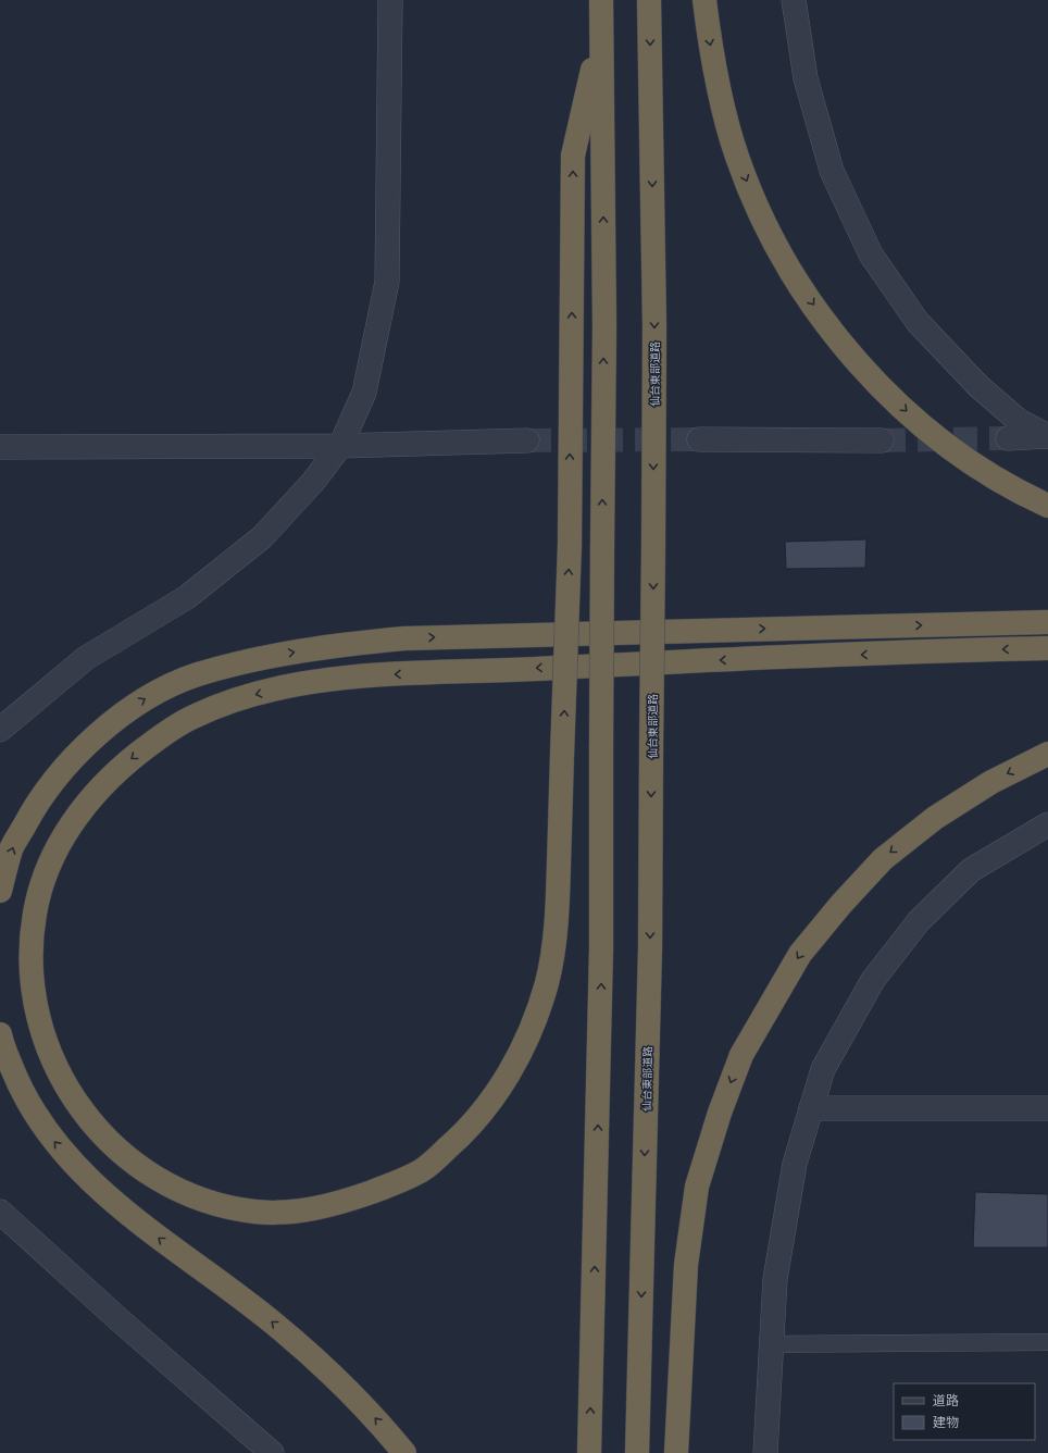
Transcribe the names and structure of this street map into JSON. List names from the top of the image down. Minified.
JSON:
{"streets":{"highway":["仙台東部道路"]},"legend":["道路","建物"]}
